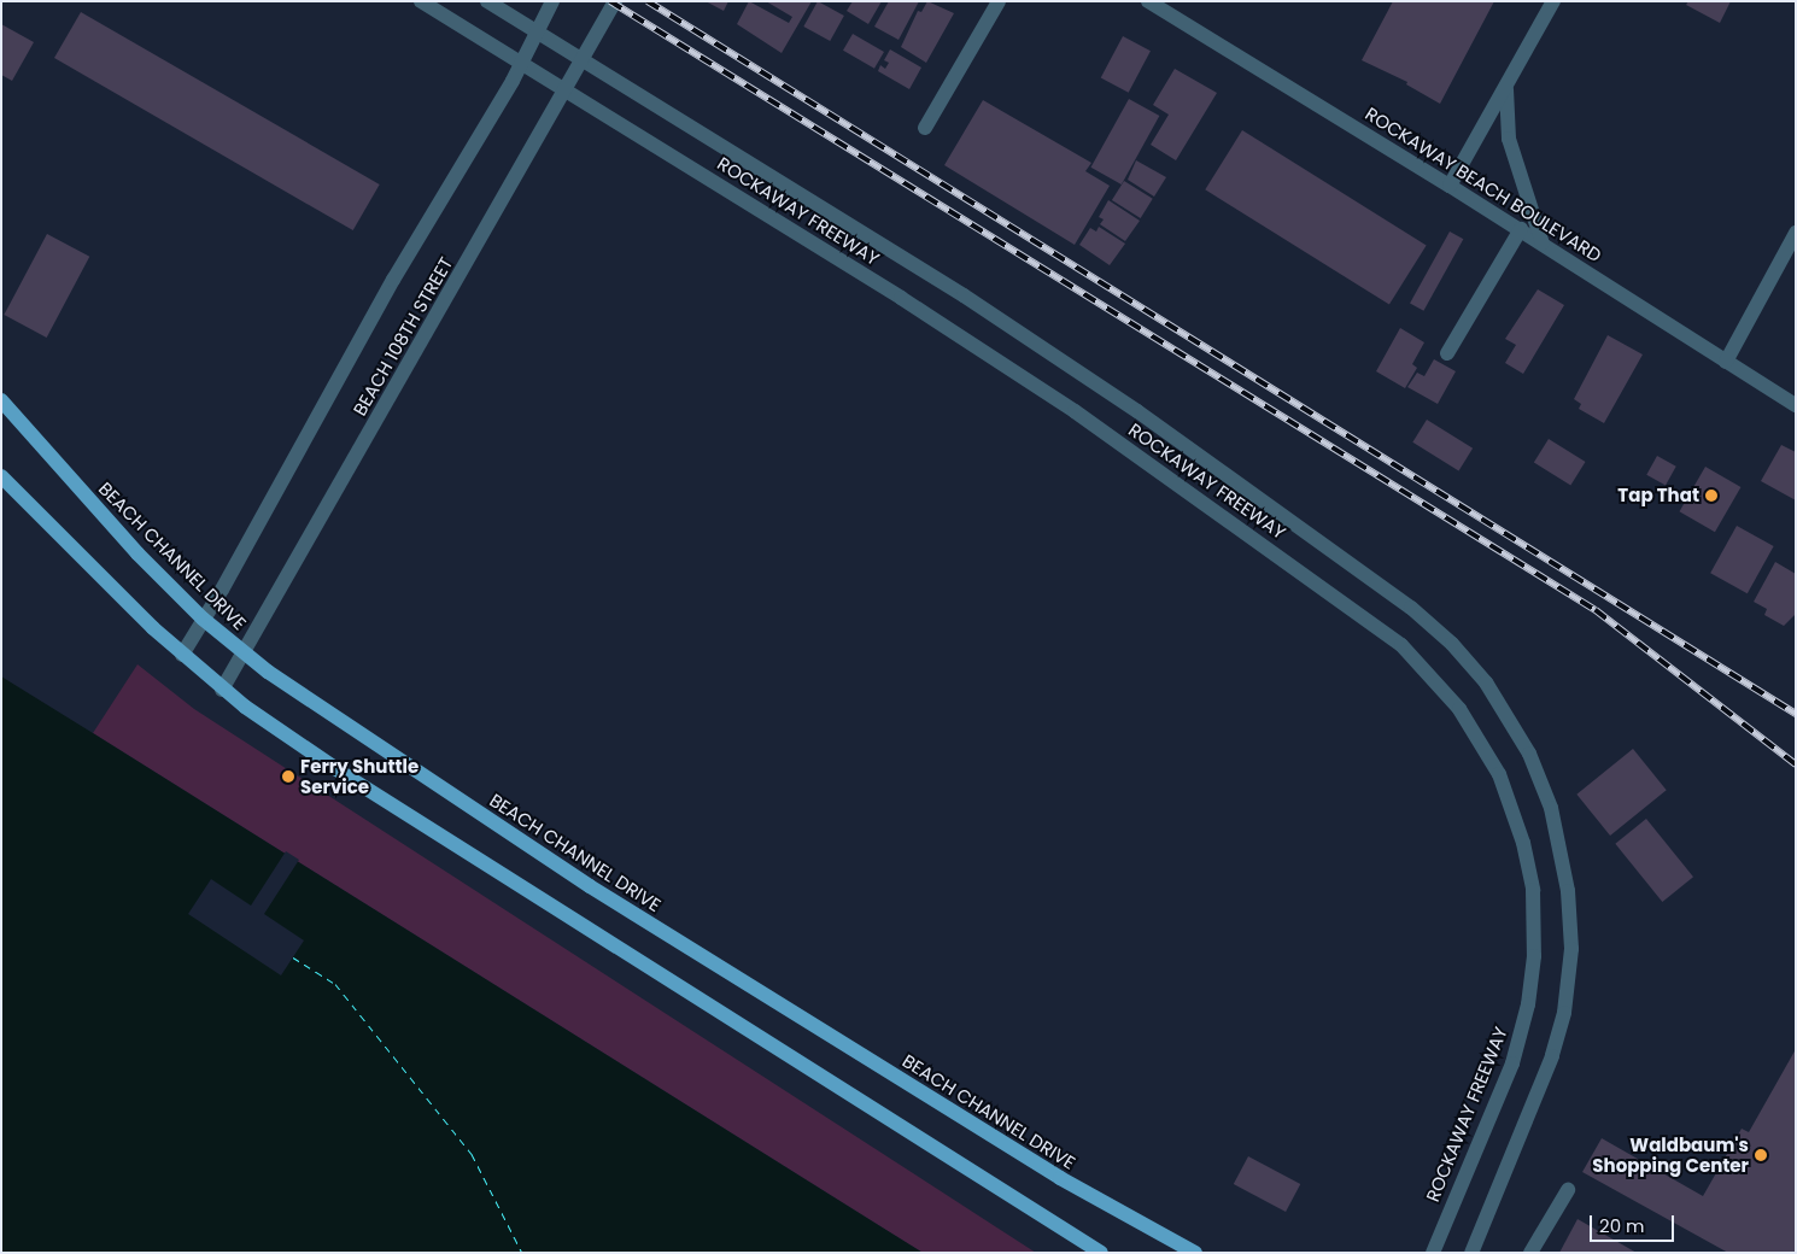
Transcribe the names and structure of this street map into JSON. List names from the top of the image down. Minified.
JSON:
{"streets":{"main road":["BEACH CHANNEL DRIVE"],"street":["ROCKAWAY BEACH BOULEVARD","ROCKAWAY FREEWAY","BEACH 108TH STREET"]},"crossings":[["ROCKAWAY FREEWAY","BEACH 108TH STREET"],["BEACH 108TH STREET","BEACH CHANNEL DRIVE"]],"places":["Tap That","Ferry Shuttle Service","Waldbaum's Shopping Center"],"scale_bar":"20 m"}
